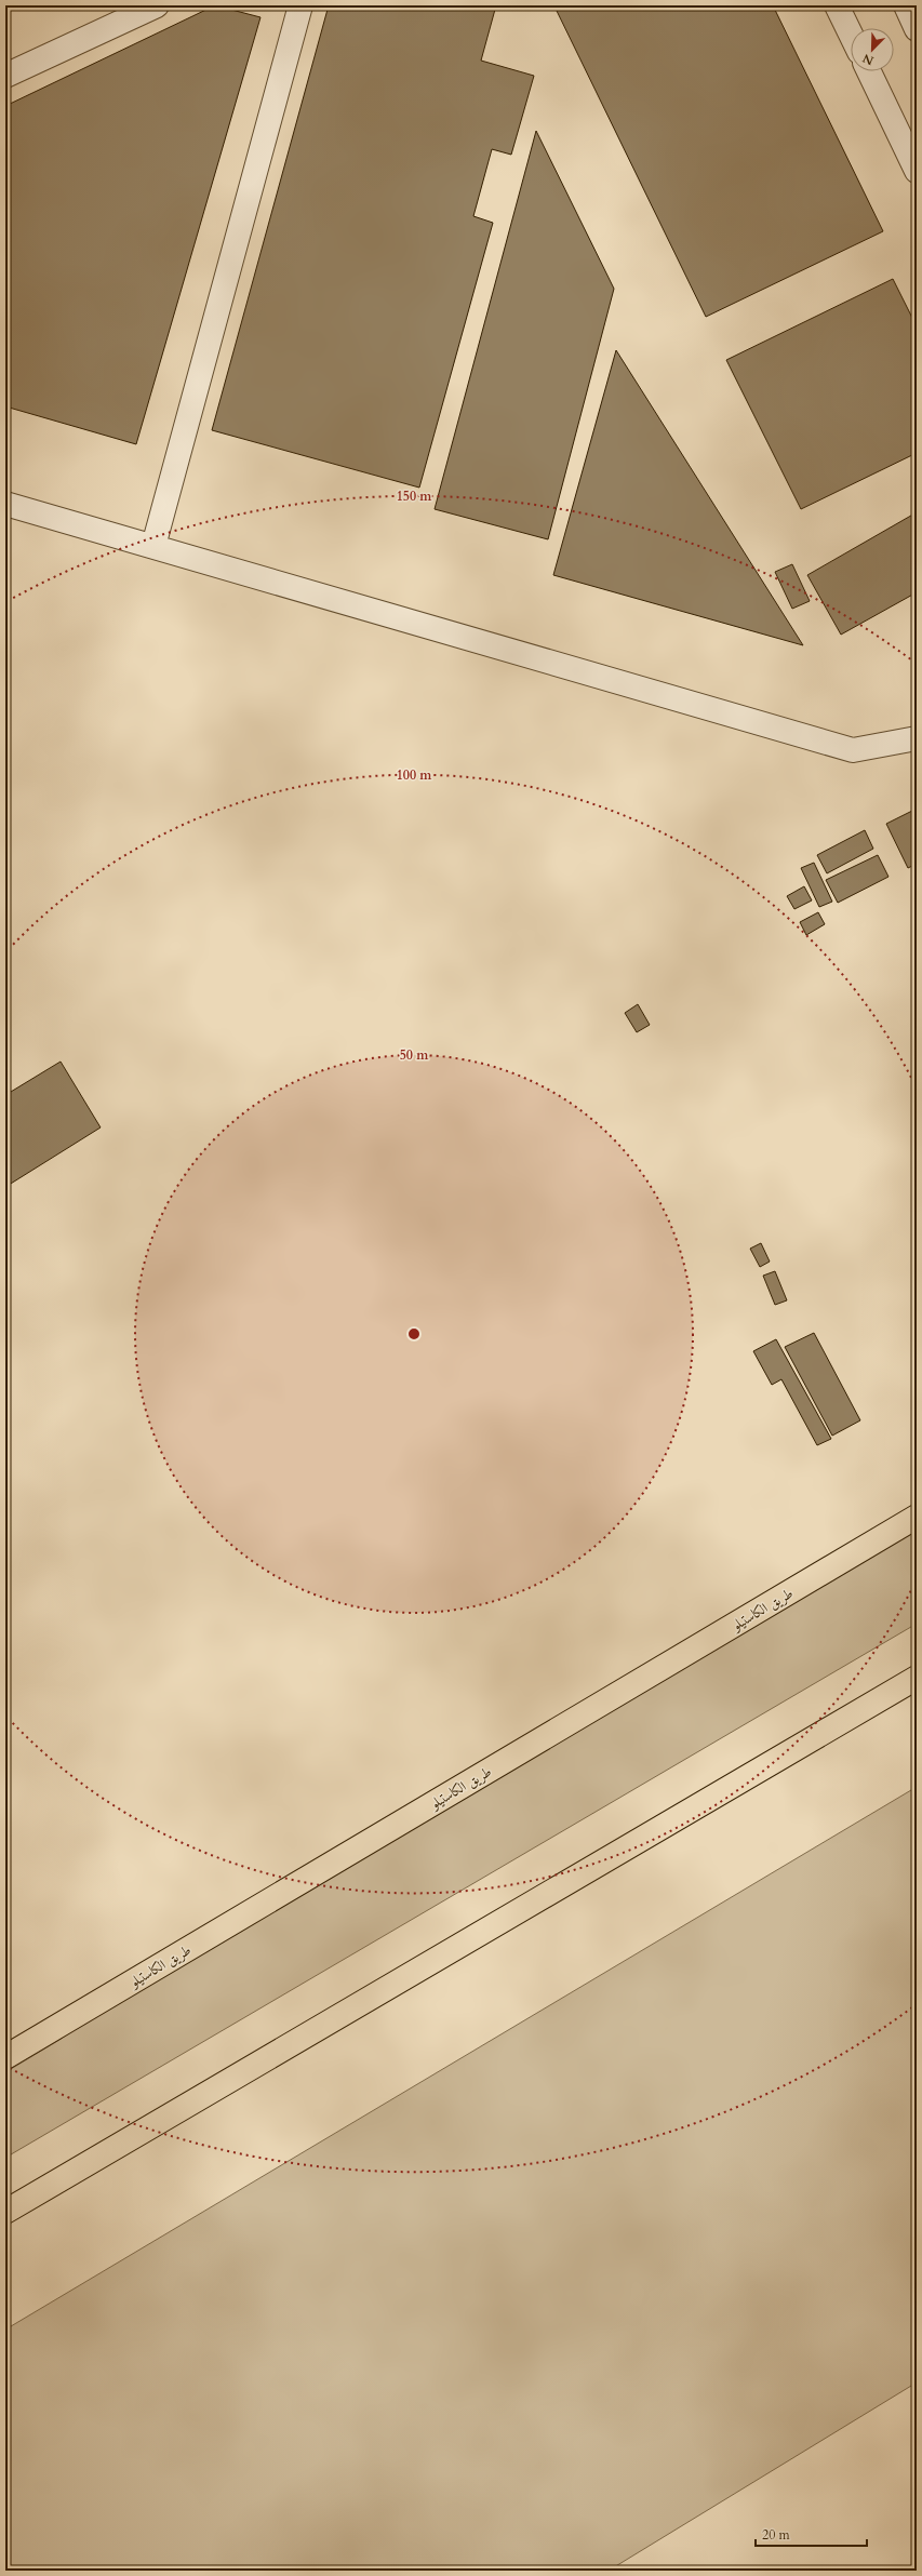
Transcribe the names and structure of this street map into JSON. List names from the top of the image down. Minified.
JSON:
{"streets":{"highway":["طريق الكاستيلو"]},"scale_bar":"20 m","north":"bottom left","rings":["150 m","100 m","50 m"]}
